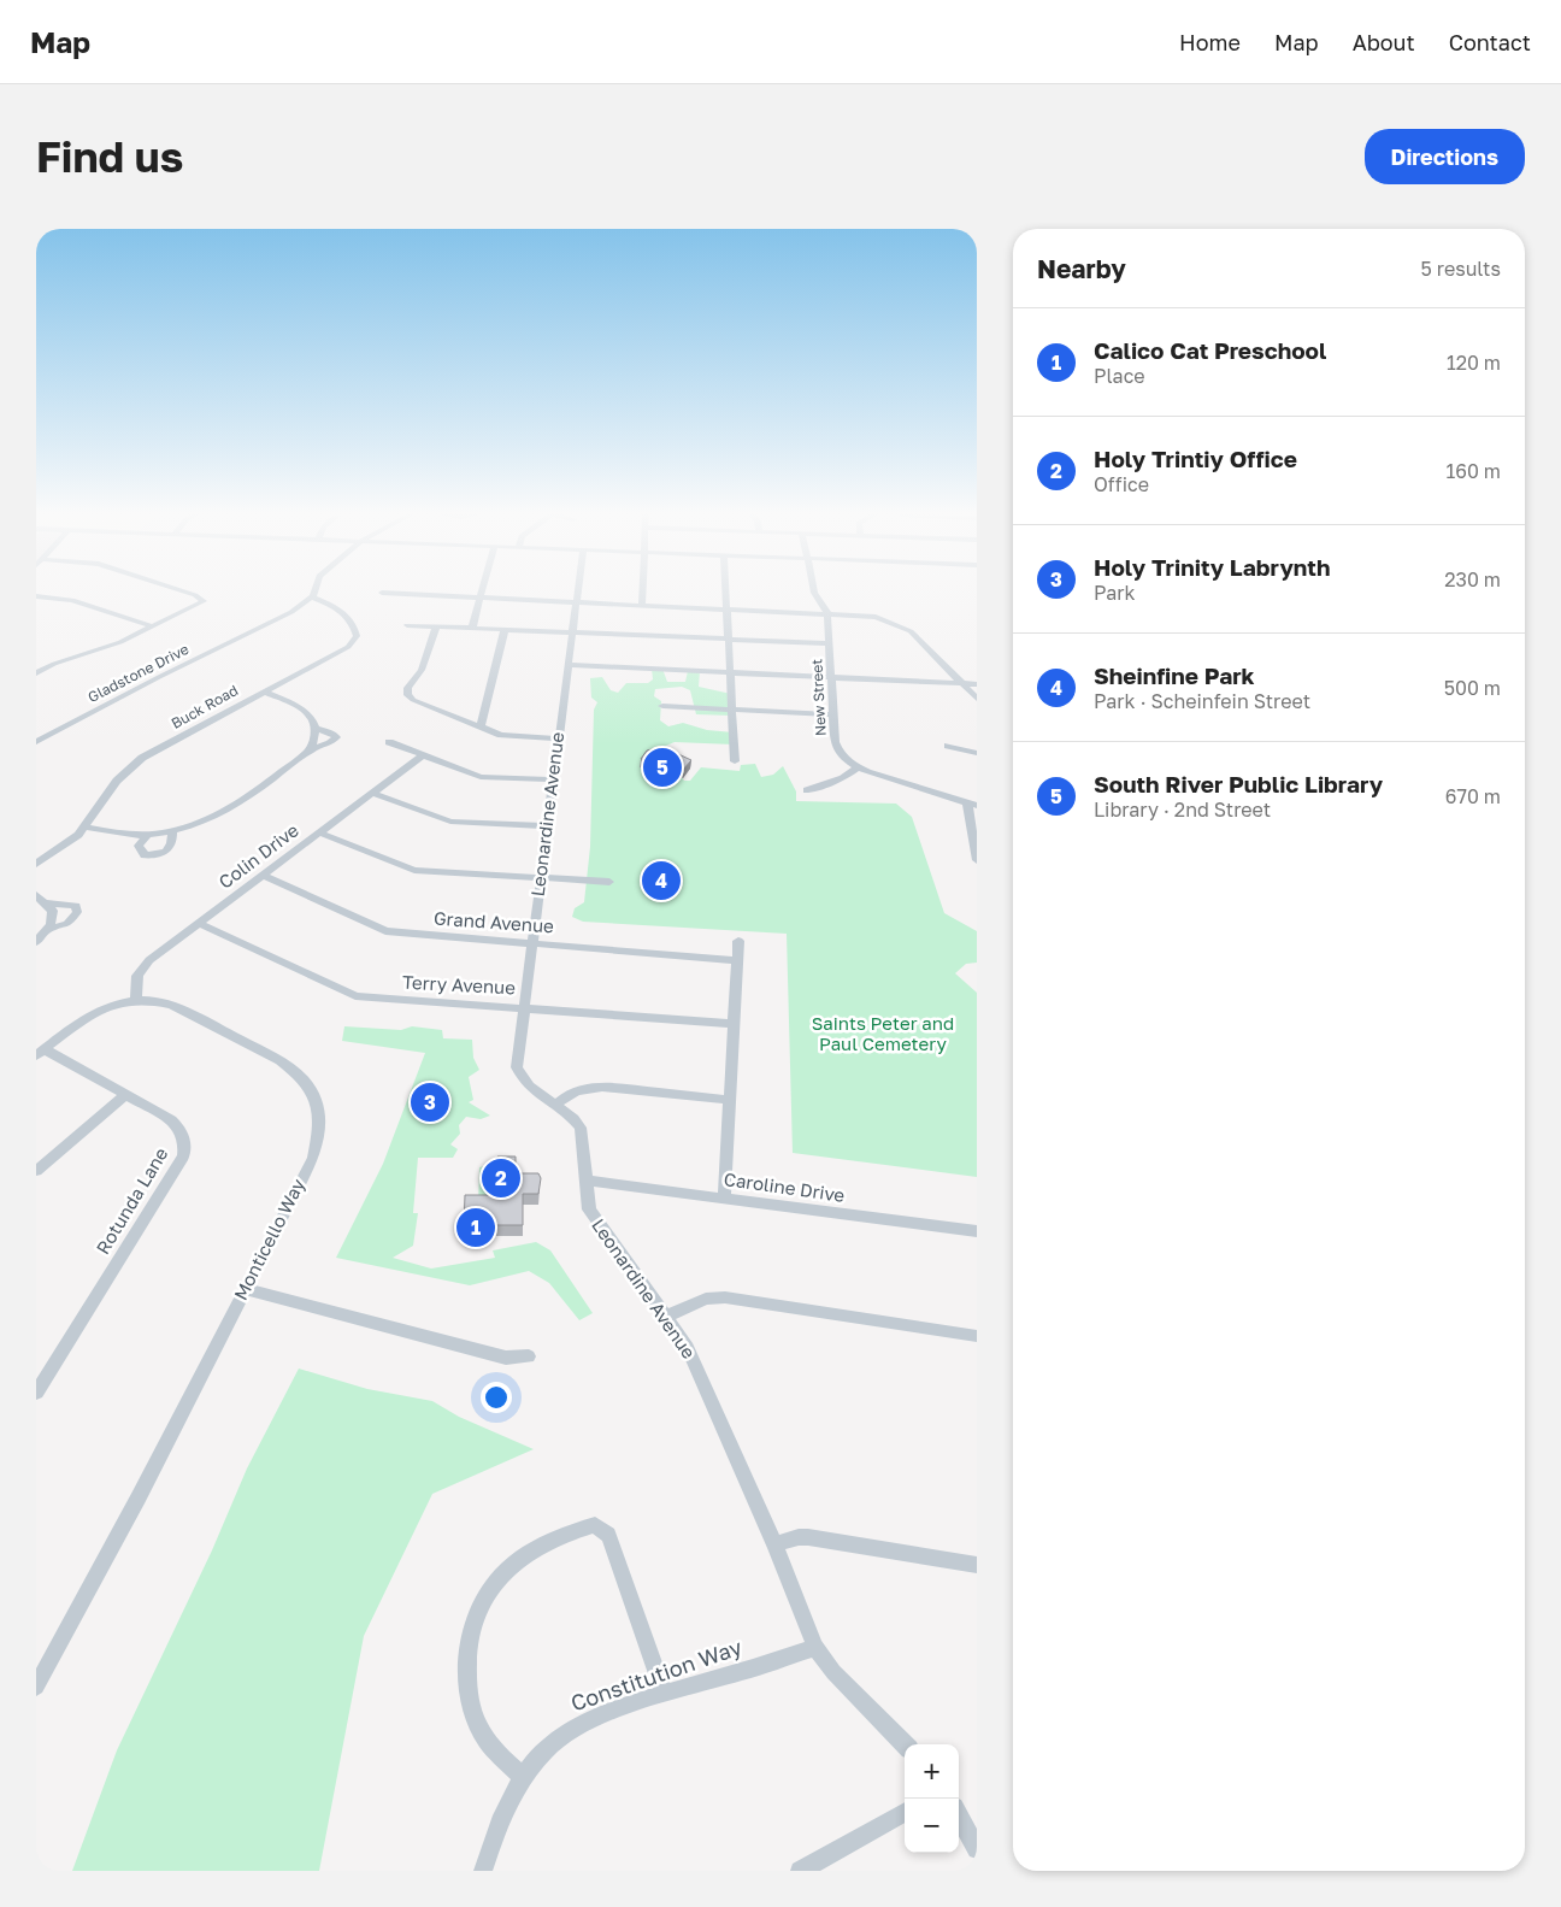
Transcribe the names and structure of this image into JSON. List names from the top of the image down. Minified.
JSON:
{"streets":{"street":["Gladstone Drive","New Street","Buck Road","Leonardine Avenue","Colin Drive","Grand Avenue","Terry Avenue","Caroline Drive","Rotunda Lane","Monticello Way","Constitution Way"]},"crossings":[["Gladstone Drive","Buck Road"],["Leonardine Avenue","Grand Avenue"],["Leonardine Avenue","Terry Avenue"],["Leonardine Avenue","Caroline Drive"],["Leonardine Avenue","Constitution Way"],["Colin Drive","Grand Avenue"],["Colin Drive","Terry Avenue"],["Colin Drive","Monticello Way"]],"parks":["Saints Peter and Paul Cemetery"],"page":{"header":"Map","nav":["Home","Map","About","Contact"],"buttons":"Directions","title":"Find us","heading":["Nearby","5 results"],"list":[{"mark":"1","name":"Calico Cat Preschool","note":"Place","value":"120 m"},{"mark":"2","name":"Holy Trintiy Office","note":"Office","value":"160 m"},{"mark":"3","name":"Holy Trinity Labrynth","note":"Park","value":"230 m"},{"mark":"4","name":"Sheinfine Park","note":"Park · Scheinfein Street","value":"500 m"},{"mark":"5","name":"South River Public Library","note":"Library · 2nd Street","value":"670 m"}],"pins":["5","4","3","2","1"],"map_buttons":["+","−"]}}
